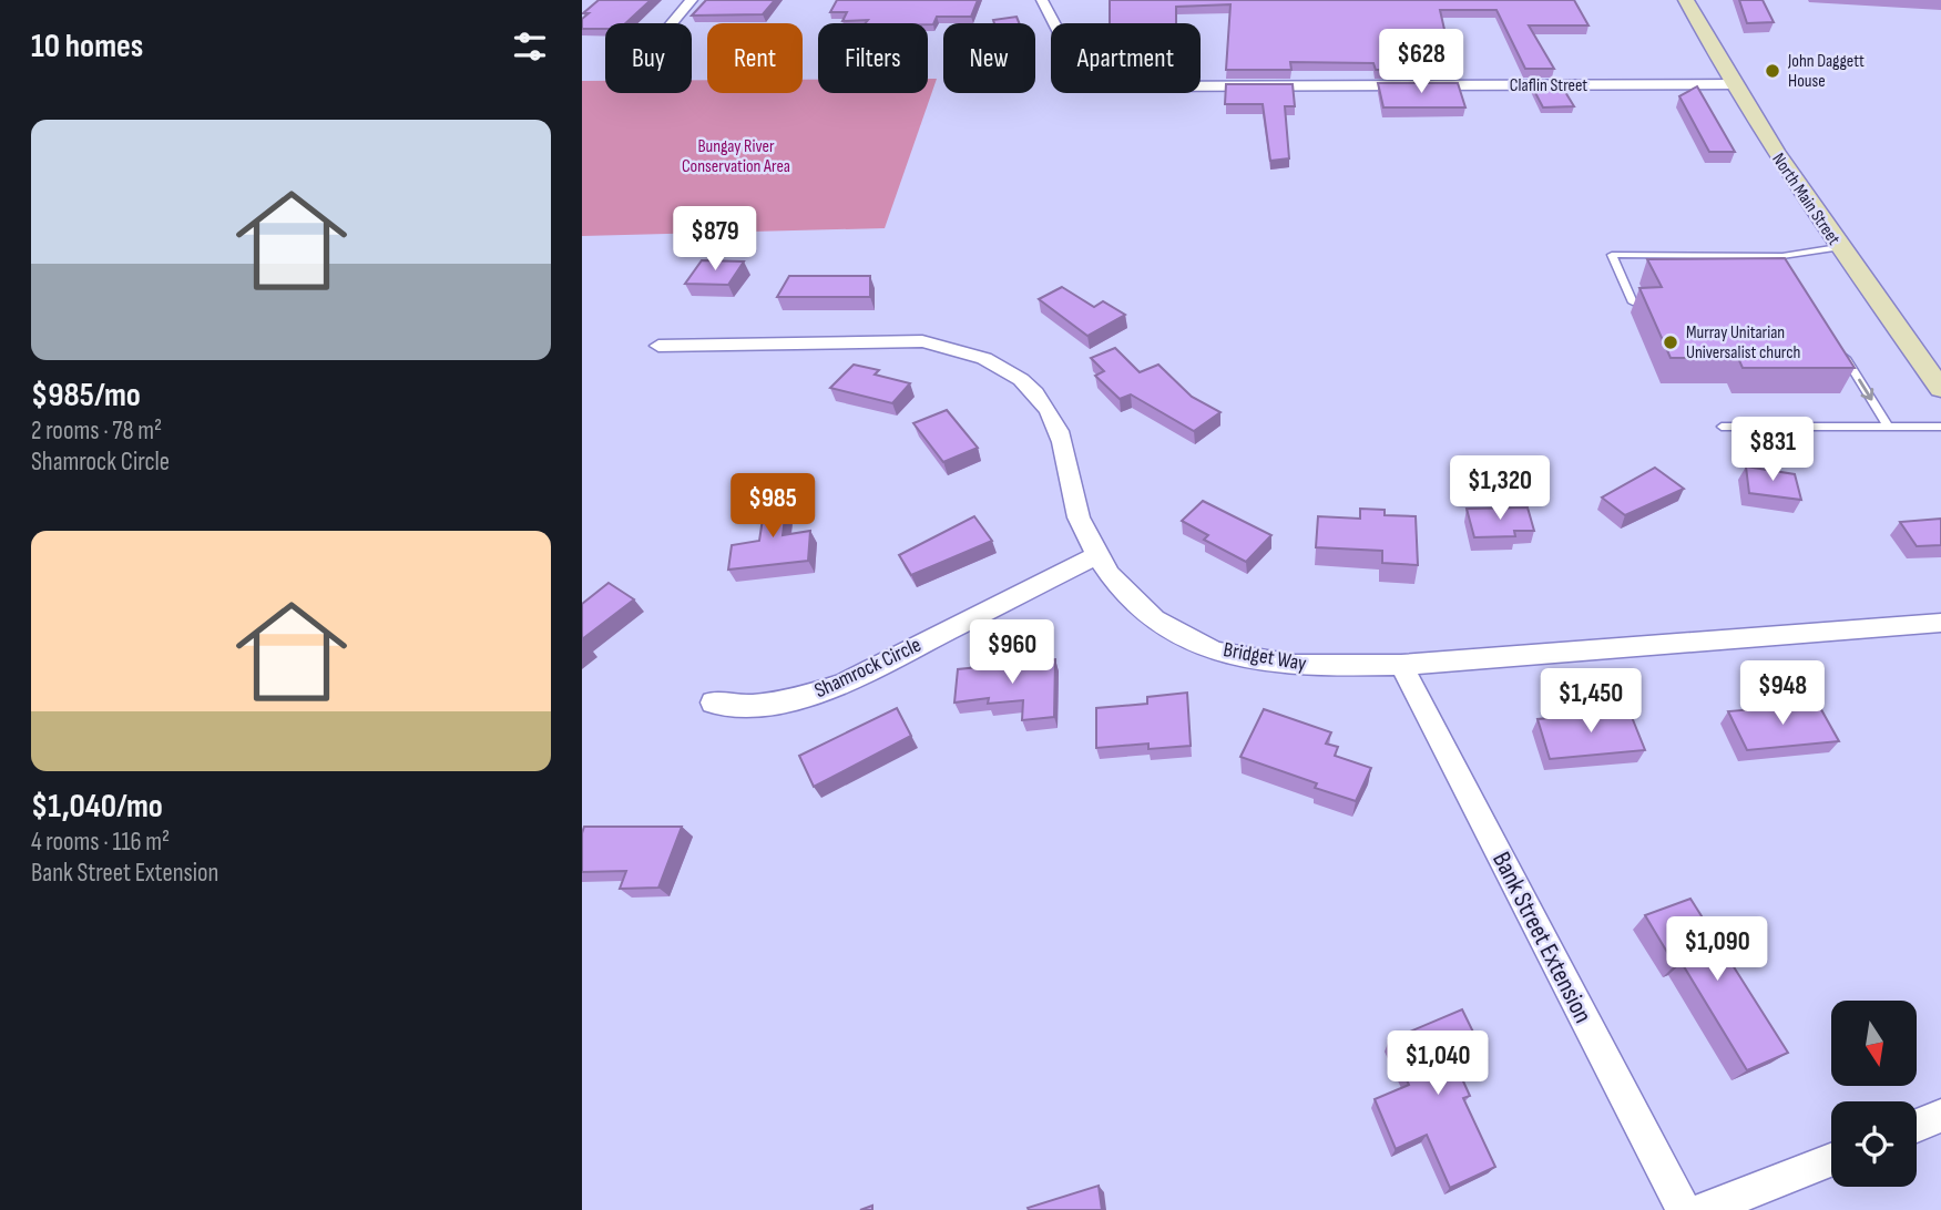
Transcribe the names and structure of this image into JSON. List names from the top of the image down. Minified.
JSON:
{"streets":{"main road":["North Main Street"],"street":["Claflin Street","Bridget Way","Shamrock Circle","Bank Street Extension"]},"crossings":[["Claflin Street","North Main Street"],["Bridget Way","Shamrock Circle"],["Bridget Way","Bank Street Extension"]],"parks":["Bungay River Conservation Area"],"places":["John Daggett House","Murray Unitarian Universalist church"],"north":"bottom","page":{"heading":"10 homes","chip":["Buy","Rent","Filters","New","Apartment"],"price":["$628","$879","$831","$1,320","$985","$960","$948","$1,450","$1,090","$1,040"],"list":[{"name":"$985/mo","note":"2 rooms · 78 m² · Shamrock Circle"},{"name":"$1,040/mo","note":"4 rooms · 116 m² · Bank Street Extension"}]}}
